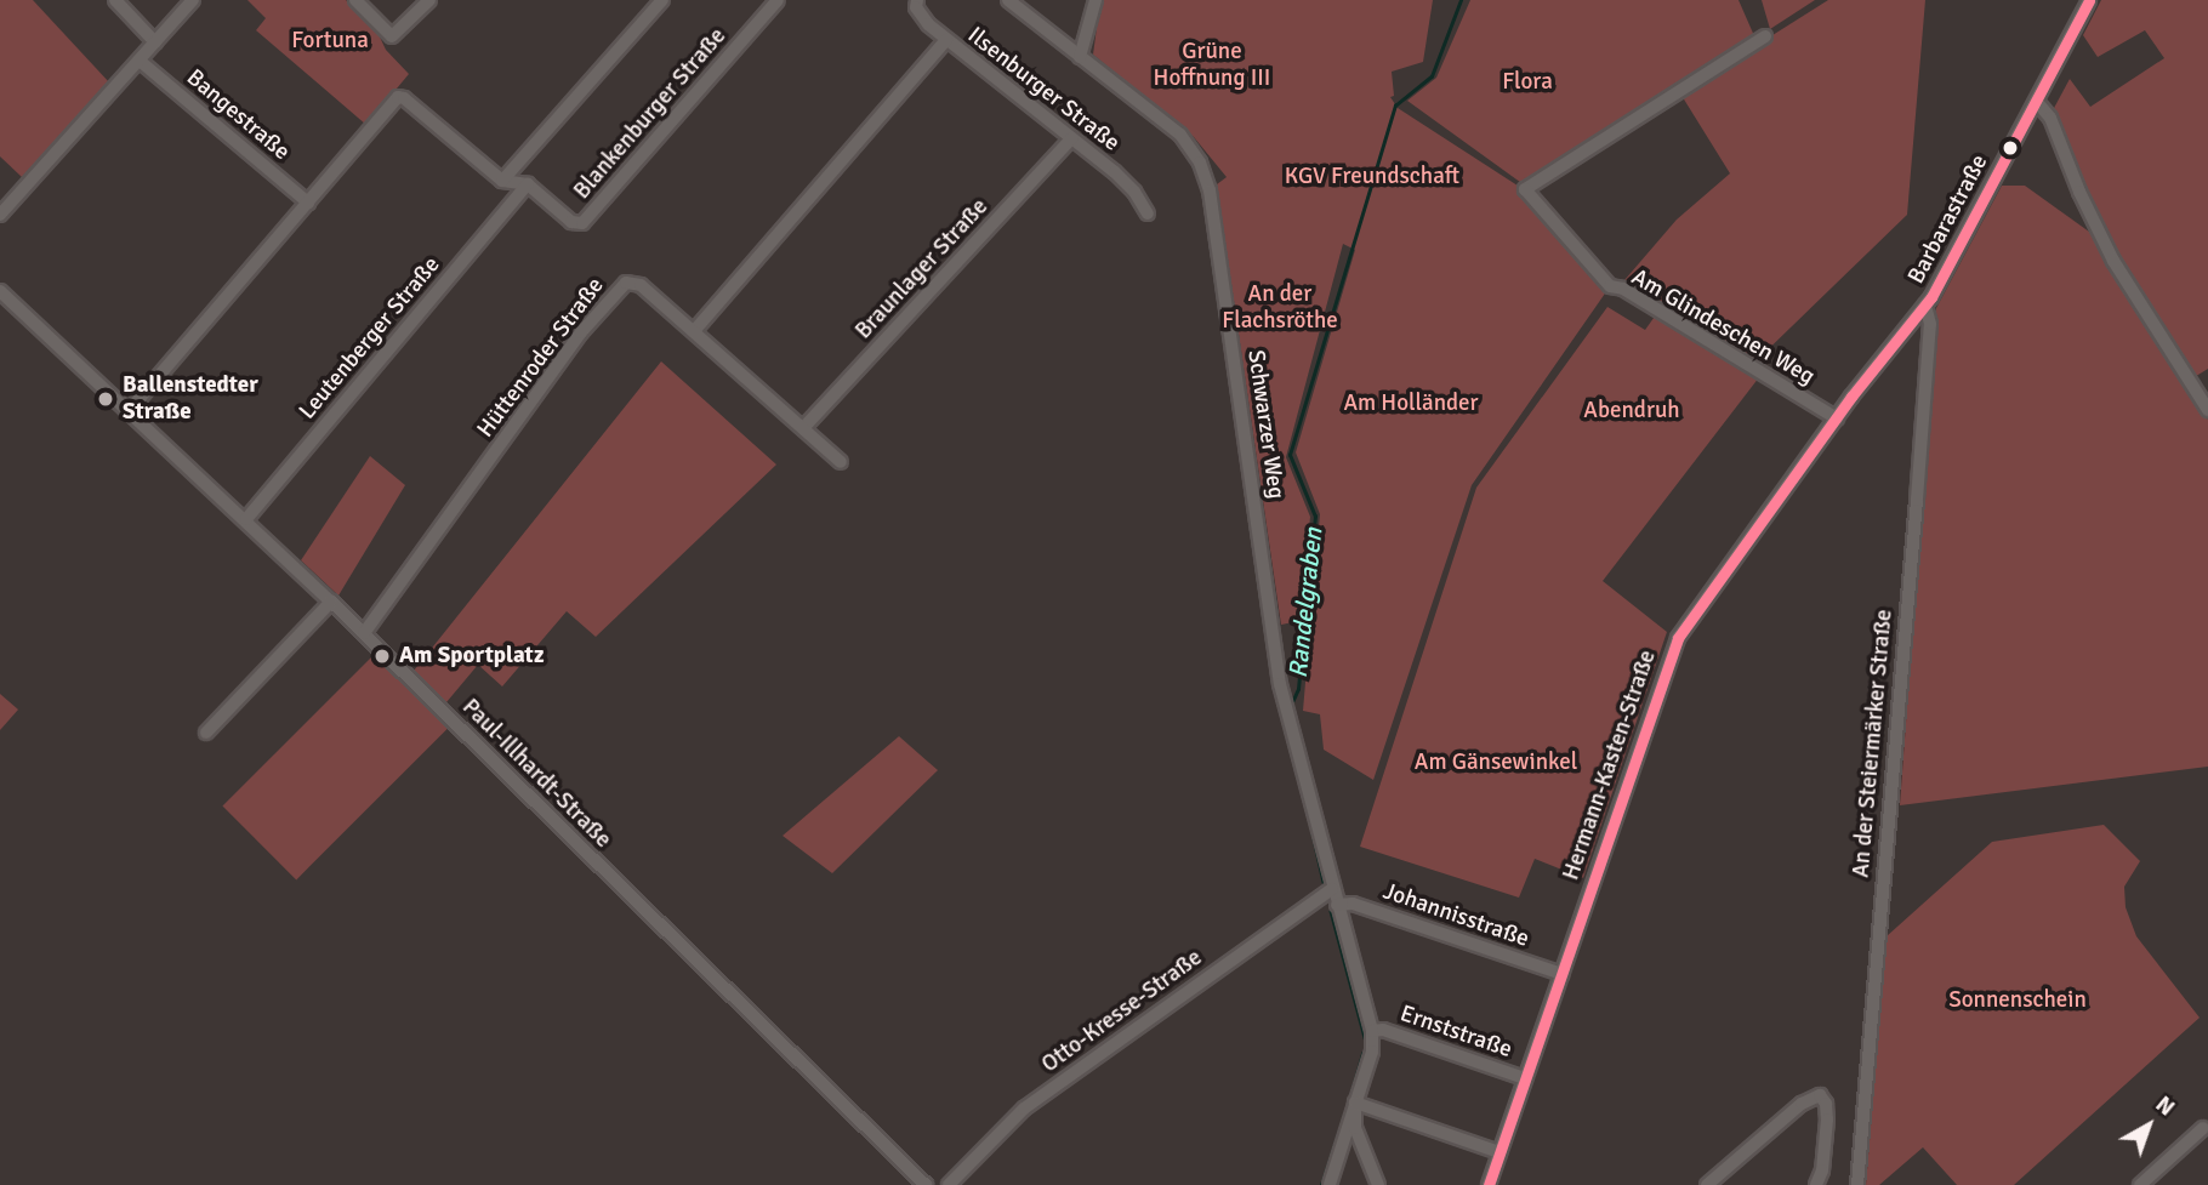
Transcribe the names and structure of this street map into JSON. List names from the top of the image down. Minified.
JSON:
{"streets":{"street":["Ilsenburger Straße","Blankenburger Straße","Bangestraße","Barbarastraße","Braunlager Straße","Am Glindeschen Weg","Leutenberger Straße","Hüttenroder Straße","Schwarzer Weg","An der Steiermärker Straße","Hermann-Kasten-Straße","Paul-Illhardt-Straße","Johannisstraße","Otto-Kresse-Straße","Ernststraße"]},"crossings":[["Ilsenburger Straße","Braunlager Straße"],["Blankenburger Straße","Leutenberger Straße"],["Barbarastraße","An der Steiermärker Straße"],["Barbarastraße","Hermann-Kasten-Straße"],["Braunlager Straße","Hüttenroder Straße"],["Am Glindeschen Weg","Hermann-Kasten-Straße"],["Leutenberger Straße","Paul-Illhardt-Straße"],["Hüttenroder Straße","Paul-Illhardt-Straße"],["Schwarzer Weg","Otto-Kresse-Straße"],["Hermann-Kasten-Straße","Johannisstraße"],["Hermann-Kasten-Straße","Ernststraße"]],"water":["Randelgraben"],"parks":["Fortuna","Grüne Hoffnung III","Flora","KGV Freundschaft","An der Flachsröthe","Am Holländer","Abendruh","Am Gänsewinkel","Sonnenschein"],"places":["Ballenstedter Straße","Am Sportplatz"],"north":"top right"}
